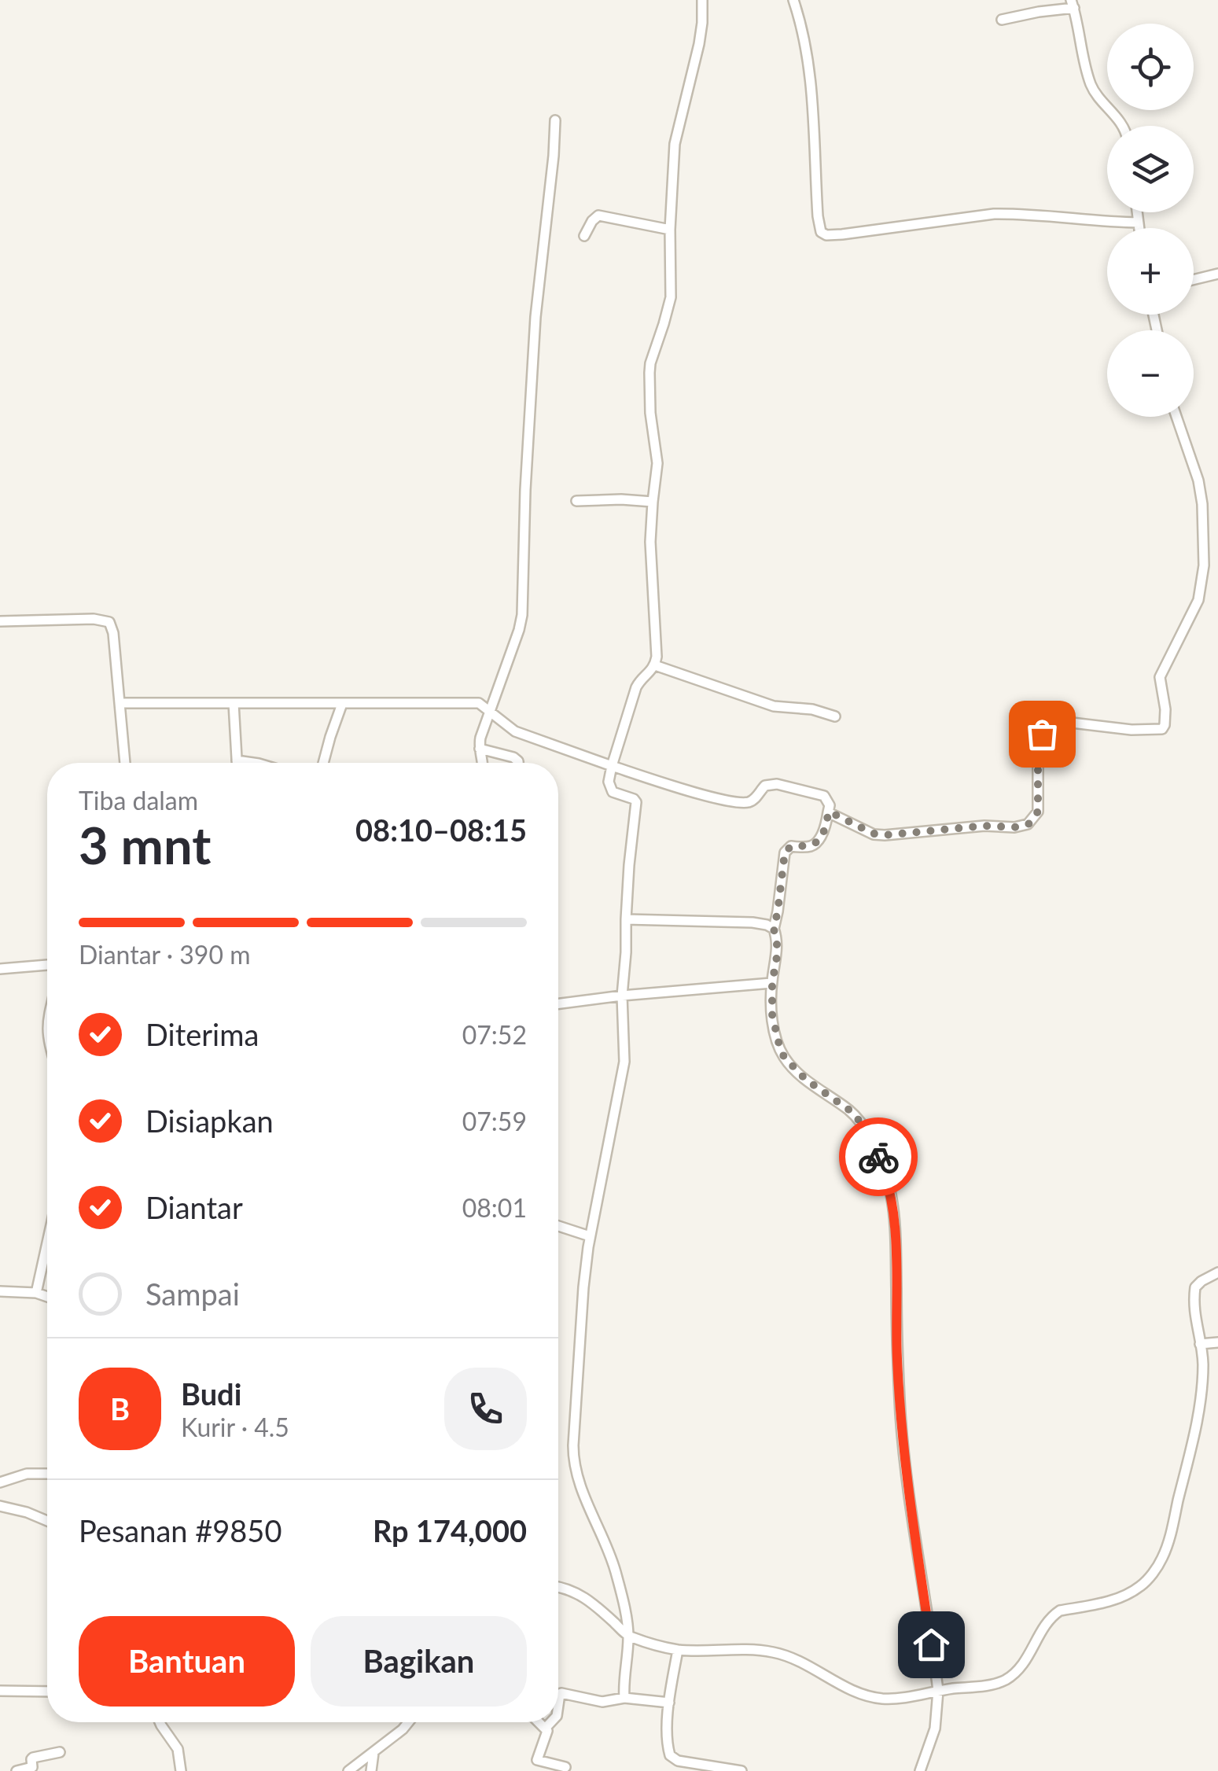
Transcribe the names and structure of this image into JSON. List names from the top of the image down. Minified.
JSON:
{"page":{"map_buttons":["+","−"],"heading":["3 mnt","Tiba dalam","08:10–08:15"],"panel":["Budi","Kurir · 4.5","Pesanan #9850","Rp 174,000"],"bar":"Diantar · 390 m","list":[["Diterima","07:52"],["Disiapkan","07:59"],["Diantar","08:01"],"Sampai"],"round":"B","buttons":["Bantuan","Bagikan"]}}
